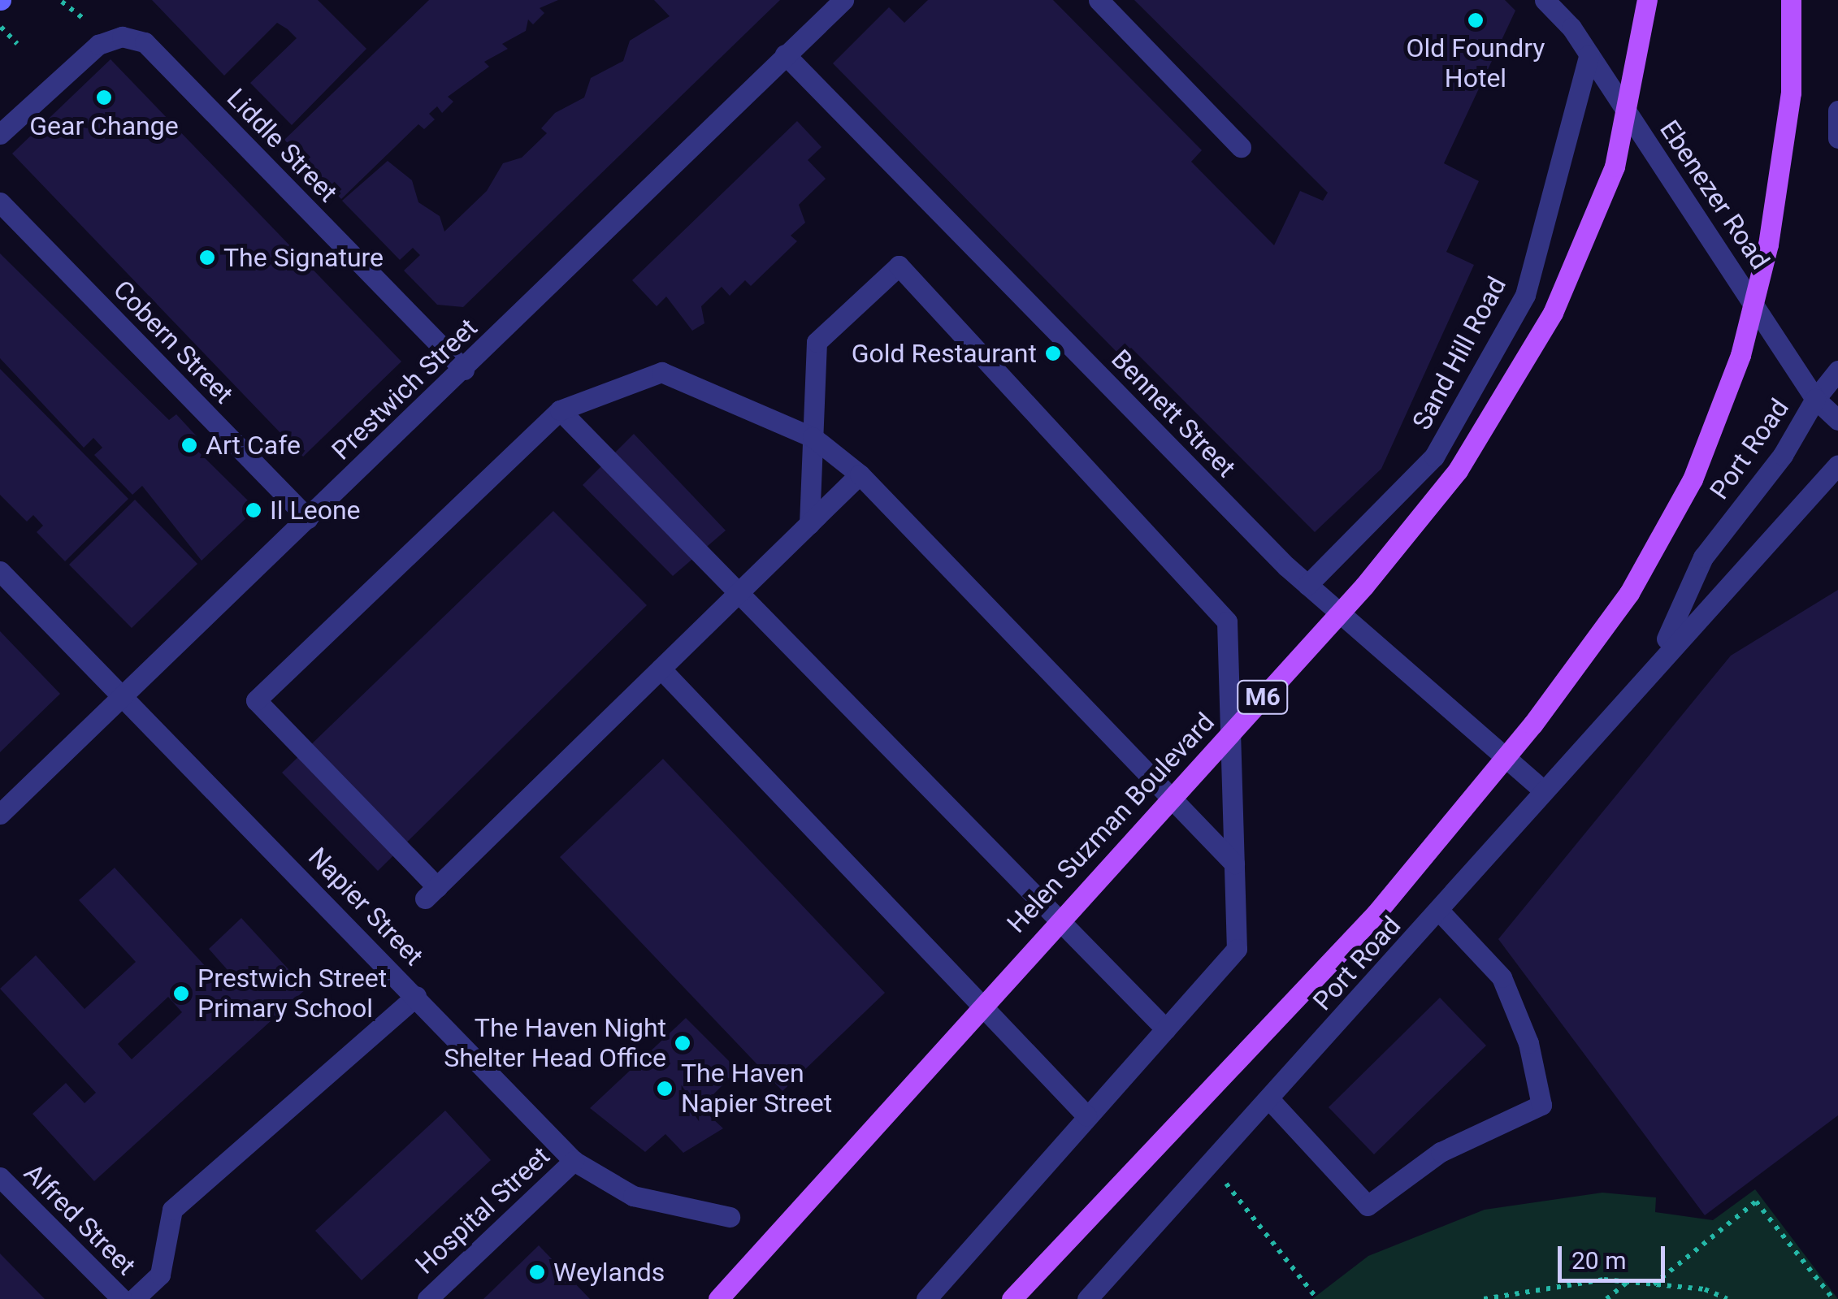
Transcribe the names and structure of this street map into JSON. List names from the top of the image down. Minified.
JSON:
{"streets":{"main road":["M6","Helen Suzman Boulevard"],"street":["Liddle Street","Ebenezer Road","Cobern Street","Sand Hill Road","Prestwich Street","Bennett Street","Port Road","Napier Street","Hospital Street","Alfred Street"]},"crossings":[["Liddle Street","Prestwich Street"],["Ebenezer Road","Sand Hill Road"],["Ebenezer Road","Port Road"],["Cobern Street","Prestwich Street"],["Sand Hill Road","Bennett Street"],["Prestwich Street","Bennett Street"],["Prestwich Street","Napier Street"],["Bennett Street","Port Road"],["Napier Street","Hospital Street"]],"places":["Old Foundry Hotel","Gear Change","The Signature","Gold Restaurant","Art Cafe","Il Leone","Prestwich Street Primary School","The Haven Night Shelter Head Office","The Haven Napier Street","Weylands"],"scale_bar":"20 m"}
